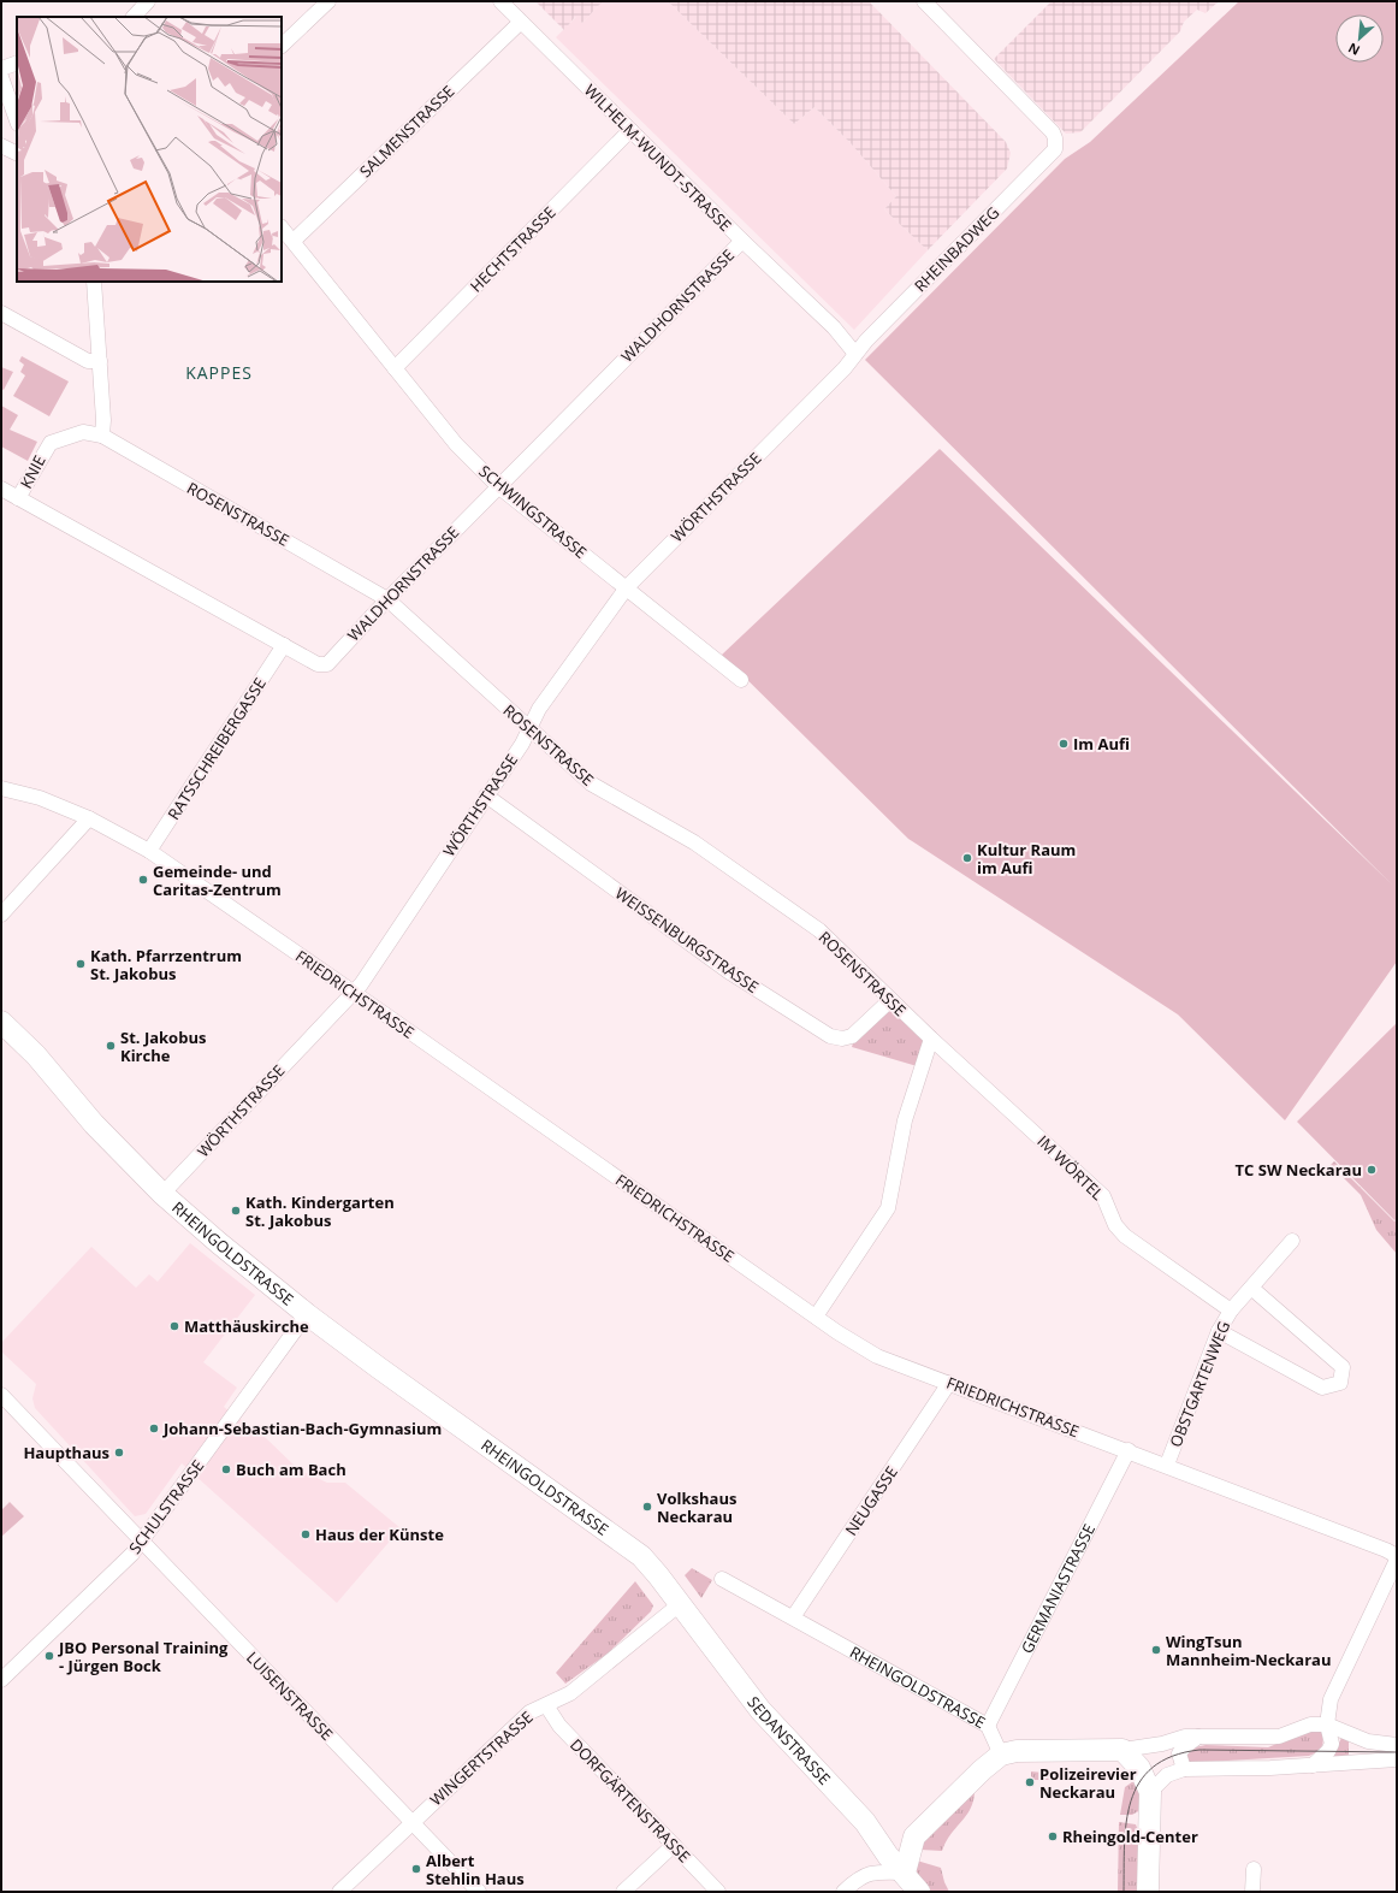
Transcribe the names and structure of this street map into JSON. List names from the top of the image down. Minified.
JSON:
{"streets":{"street":["SALMENSTRASSE","WILHELM-WUNDT-STRASSE","HECHTSTRASSE","RHEINBADWEG","WALDHORNSTRASSE","KNIE","WÖRTHSTRASSE","SCHWINGSTRASSE","ROSENSTRASSE","RATSSCHREIBERGASSE","WEISSENBURGSTRASSE","FRIEDRICHSTRASSE","IM WÖRTEL","RHEINGOLDSTRASSE","OBSTGARTENWEG","NEUGASSE","SCHULSTRASSE","GERMANIASTRASSE","LUISENSTRASSE","SEDANSTRASSE","WINGERTSTRASSE","DORFGÄRTENSTRASSE"]},"crossings":[["SALMENSTRASSE","WILHELM-WUNDT-STRASSE"],["SALMENSTRASSE","SCHWINGSTRASSE"],["WILHELM-WUNDT-STRASSE","HECHTSTRASSE"],["WILHELM-WUNDT-STRASSE","RHEINBADWEG"],["WILHELM-WUNDT-STRASSE","WALDHORNSTRASSE"],["WILHELM-WUNDT-STRASSE","WÖRTHSTRASSE"],["HECHTSTRASSE","SCHWINGSTRASSE"],["RHEINBADWEG","WÖRTHSTRASSE"],["WALDHORNSTRASSE","KNIE"],["WALDHORNSTRASSE","SCHWINGSTRASSE"],["WALDHORNSTRASSE","ROSENSTRASSE"],["WALDHORNSTRASSE","RATSSCHREIBERGASSE"],["KNIE","ROSENSTRASSE"],["WÖRTHSTRASSE","SCHWINGSTRASSE"],["WÖRTHSTRASSE","ROSENSTRASSE"],["WÖRTHSTRASSE","WEISSENBURGSTRASSE"],["WÖRTHSTRASSE","FRIEDRICHSTRASSE"],["WÖRTHSTRASSE","RHEINGOLDSTRASSE"],["ROSENSTRASSE","WEISSENBURGSTRASSE"],["ROSENSTRASSE","IM WÖRTEL"],["RATSSCHREIBERGASSE","FRIEDRICHSTRASSE"],["FRIEDRICHSTRASSE","OBSTGARTENWEG"],["FRIEDRICHSTRASSE","NEUGASSE"],["FRIEDRICHSTRASSE","GERMANIASTRASSE"],["IM WÖRTEL","OBSTGARTENWEG"],["RHEINGOLDSTRASSE","NEUGASSE"],["RHEINGOLDSTRASSE","SCHULSTRASSE"],["RHEINGOLDSTRASSE","GERMANIASTRASSE"],["RHEINGOLDSTRASSE","SEDANSTRASSE"],["RHEINGOLDSTRASSE","WINGERTSTRASSE"],["SCHULSTRASSE","LUISENSTRASSE"],["LUISENSTRASSE","WINGERTSTRASSE"],["SEDANSTRASSE","WINGERTSTRASSE"],["WINGERTSTRASSE","DORFGÄRTENSTRASSE"]],"districts":["KAPPES"],"places":["Im Aufi","Kultur Raum im Aufi","Gemeinde- und Caritas-Zentrum","Kath. Pfarrzentrum St. Jakobus","St. Jakobus Kirche","TC SW Neckarau","Kath. Kindergarten St. Jakobus","Matthäuskirche","Johann-Sebastian-Bach-Gymnasium","Haupthaus","Buch am Bach","Volkshaus Neckarau","Haus der Künste","WingTsun Mannheim-Neckarau","JBO Personal Training - Jürgen Bock","Polizeirevier Neckarau","Rheingold-Center","Albert Stehlin Haus"],"north":"bottom left"}
